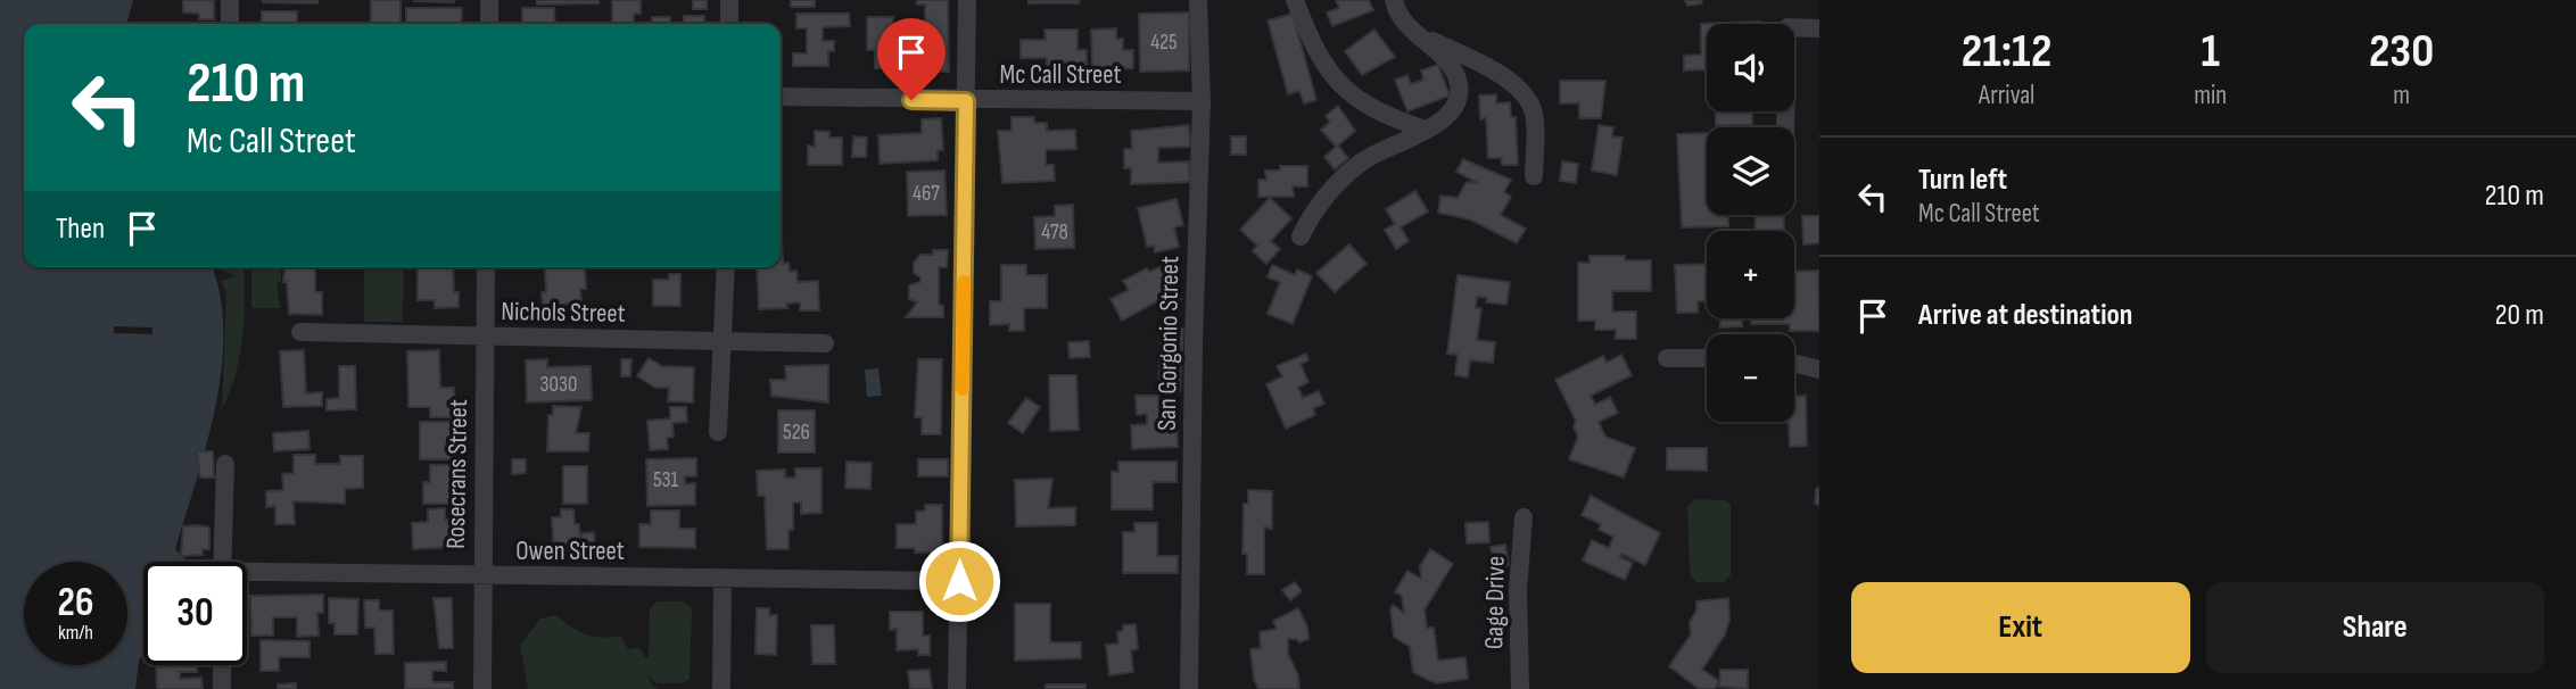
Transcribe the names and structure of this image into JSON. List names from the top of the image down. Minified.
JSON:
{"streets":{"street":["Mc Call Street","Nichols Street","San Gorgonio Street","Rosecrans Street","Owen Street","Gage Drive"]},"crossings":[["Mc Call Street","San Gorgonio Street"],["Nichols Street","Rosecrans Street"],["Rosecrans Street","Owen Street"]],"house_numbers":["425","467","478","3030","526","531"],"page":{"eta":["21:12","Arrival","1","min","230","m"],"map_buttons":["+","−"],"turn":["210 m","Mc Call Street"],"list":[{"name":"Turn left","note":"Mc Call Street","value":"210 m"},{"name":"Arrive at destination","value":"20 m"}],"then":"Then","speed":"26 km/h","limit":"30","buttons":["Exit","Share"]}}
